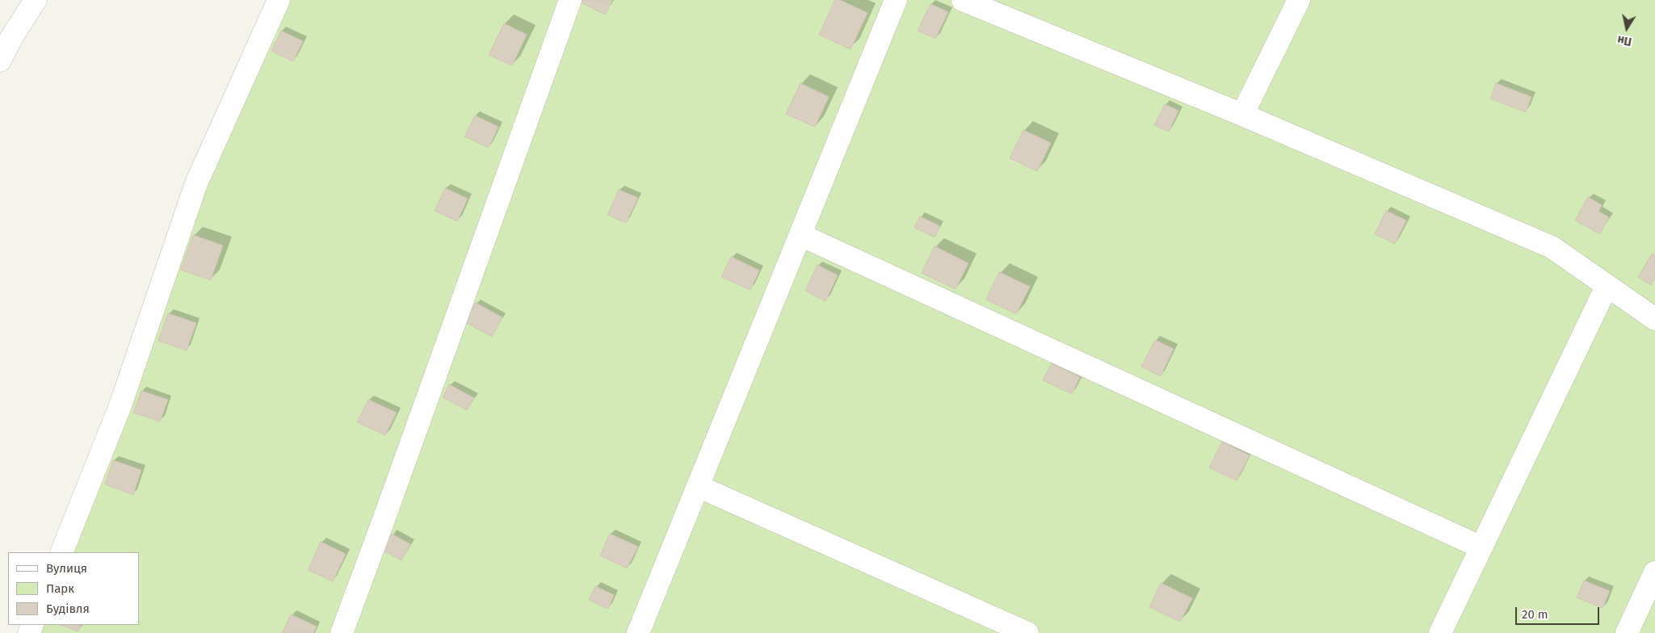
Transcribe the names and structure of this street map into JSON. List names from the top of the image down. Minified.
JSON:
{"legend":["Вулиця","Парк","Будівля"],"scale_bar":"20 m","north":"bottom"}
